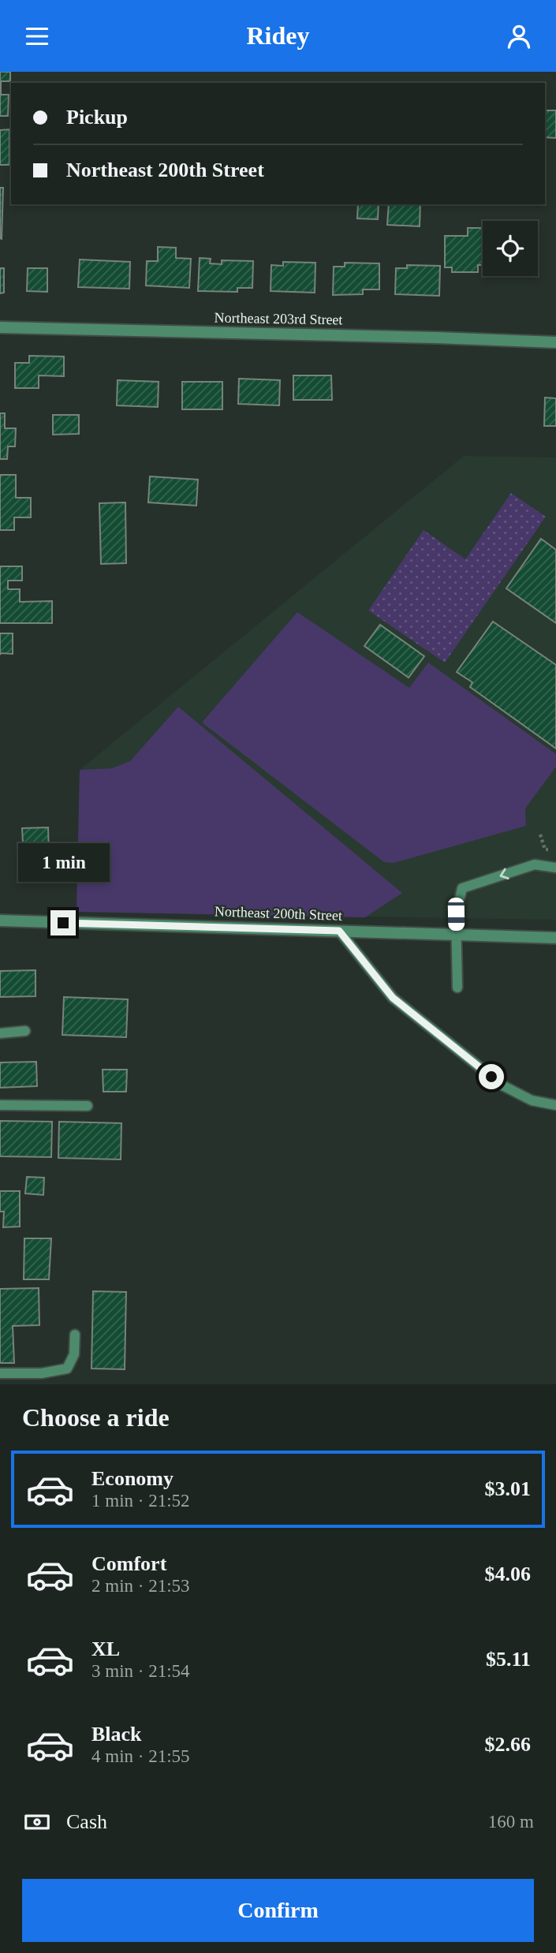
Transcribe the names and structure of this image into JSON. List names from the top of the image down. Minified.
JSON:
{"streets":{"street":["Northeast 203rd Street","Northeast 200th Street"]},"page":{"header":"Ridey","banner":["Pickup","Northeast 200th Street"],"bubble":"1 min","heading":"Choose a ride","list":[{"name":"Economy","note":"1 min · 21:52","value":"$3.01"},{"name":"Comfort","note":"2 min · 21:53","value":"$4.06"},{"name":"XL","note":"3 min · 21:54","value":"$5.11"},{"name":"Black","note":"4 min · 21:55","value":"$2.66"}],"pay":["Cash","160 m"],"buttons":"Confirm"}}
